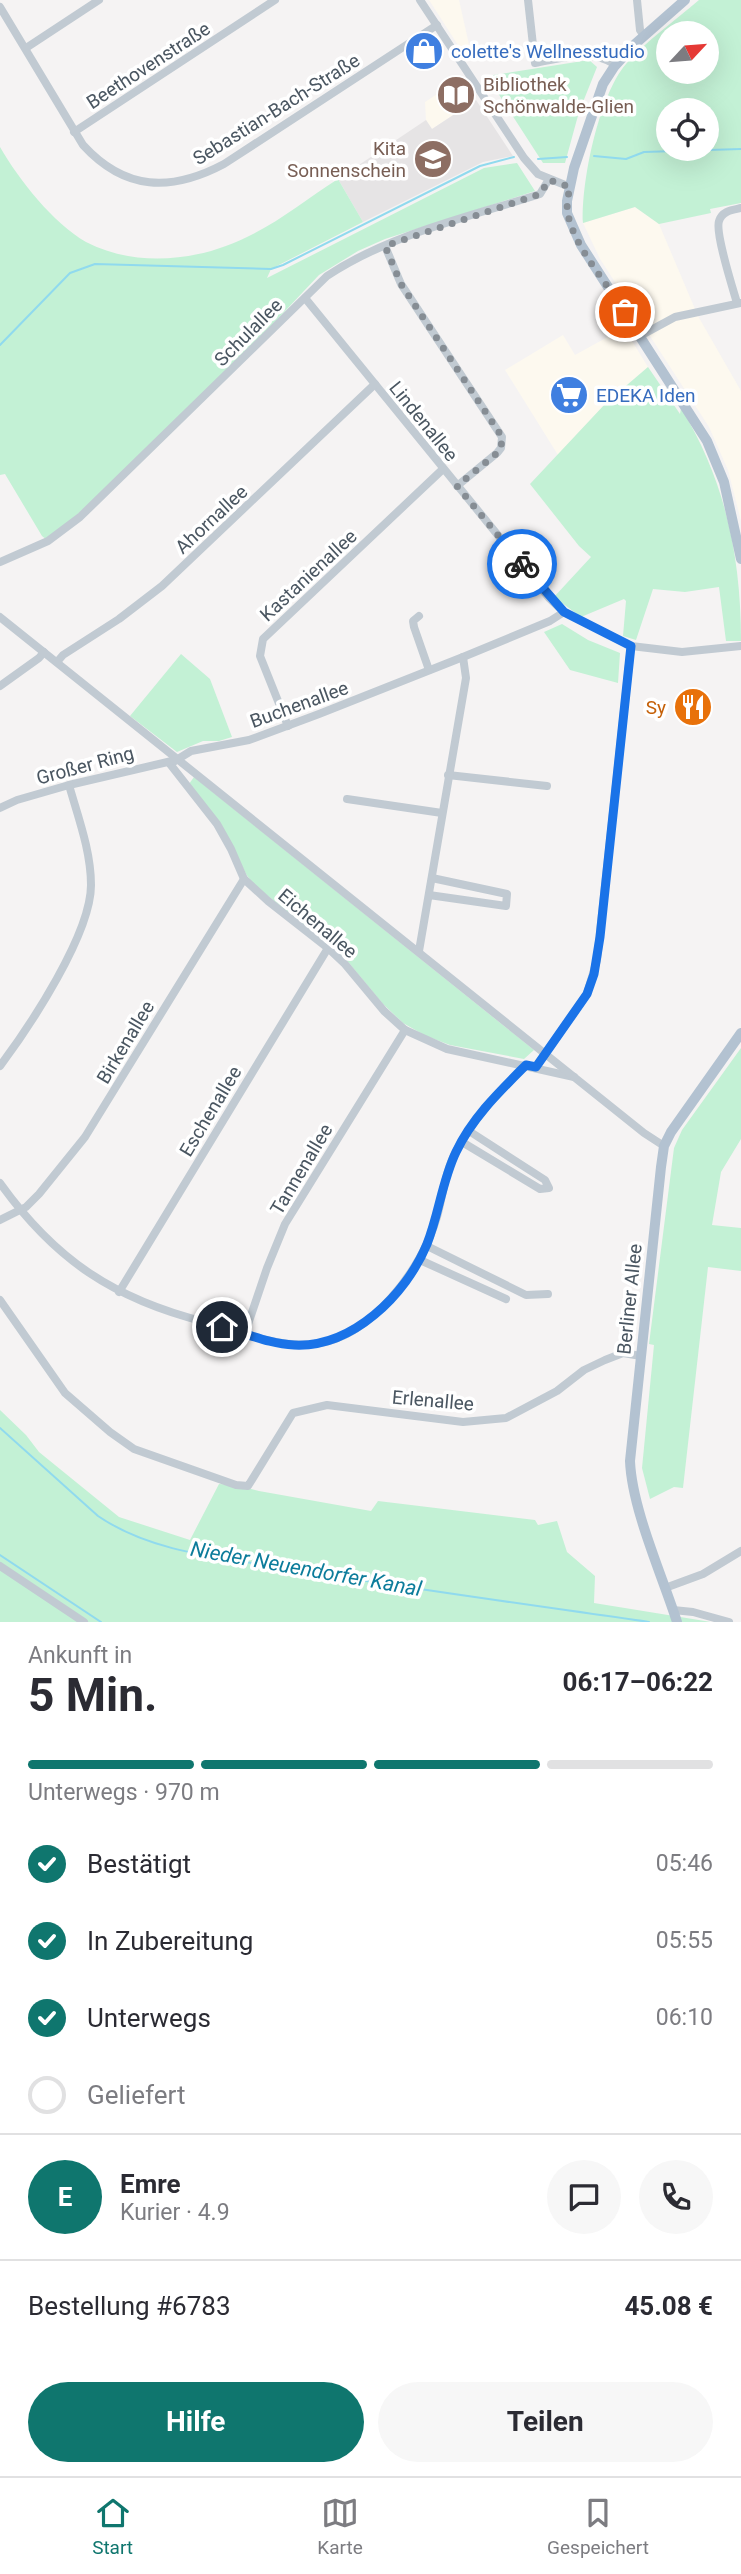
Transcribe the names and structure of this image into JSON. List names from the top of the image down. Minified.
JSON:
{"streets":{"main road":["Berliner Allee"],"street":["Beethovenstraße","Sebastian-Bach-Straße","Schulallee","Lindenallee","Ahornallee","Kastanienallee","Buchenallee","Großer Ring","Eichenallee","Birkenallee","Eschenallee","Tannenallee","Erlenallee"]},"crossings":[["Beethovenstraße","Sebastian-Bach-Straße"],["Schulallee","Lindenallee"],["Lindenallee","Ahornallee"],["Lindenallee","Kastanienallee"],["Lindenallee","Buchenallee"],["Ahornallee","Eichenallee"],["Kastanienallee","Buchenallee"],["Buchenallee","Großer Ring"],["Buchenallee","Eichenallee"],["Großer Ring","Eichenallee"],["Eichenallee","Birkenallee"],["Eichenallee","Eschenallee"],["Eichenallee","Tannenallee"],["Eichenallee","Berliner Allee"],["Berliner Allee","Erlenallee"]],"water":["Nieder Neuendorfer Kanal"],"places":{"shop":["colette's Wellnesstudio"],"library":["Bibliothek Schönwalde-Glien"],"school or university":["Kita Sonnenschein"],"supermarket":["EDEKA Iden"],"restaurant":["Sy"]},"north":"top right","page":{"heading":["5 Min.","Ankunft in","06:17–06:22"],"panel":["Emre","Kurier · 4.9","Bestellung #6783","45.08 €"],"bar":"Unterwegs · 970 m","list":[["Bestätigt","05:46"],["In Zubereitung","05:55"],["Unterwegs","06:10"],"Geliefert"],"round":"E","buttons":["Hilfe","Teilen"],"tabs":["Start","Karte","Gespeichert"]}}
